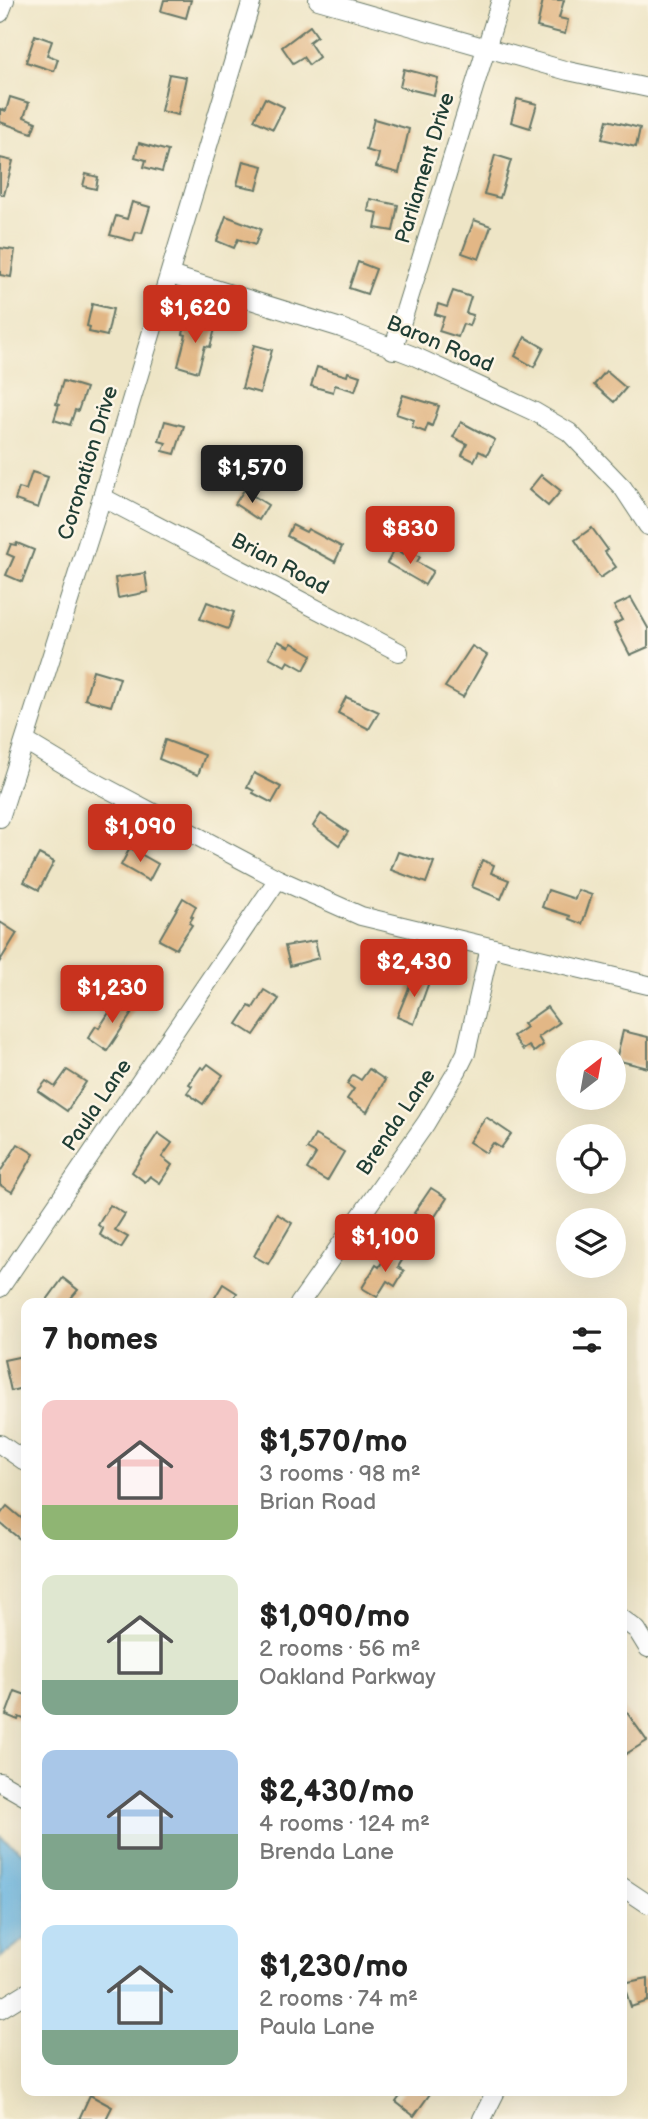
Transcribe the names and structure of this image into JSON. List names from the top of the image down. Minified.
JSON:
{"streets":{"street":["Parliament Drive","Baron Road","Coronation Drive","Brian Road","Paula Lane","Brenda Lane"]},"crossings":[["Parliament Drive","Baron Road"],["Baron Road","Coronation Drive"],["Coronation Drive","Brian Road"]],"north":"top right","page":{"price":["$1,620","$1,570","$830","$1,090","$2,430","$1,230","$1,100"],"heading":"7 homes","list":[{"name":"$1,570/mo","note":"3 rooms · 98 m² · Brian Road"},{"name":"$1,090/mo","note":"2 rooms · 56 m² · Oakland Parkway"},{"name":"$2,430/mo","note":"4 rooms · 124 m² · Brenda Lane"},{"name":"$1,230/mo","note":"2 rooms · 74 m² · Paula Lane"}]}}
